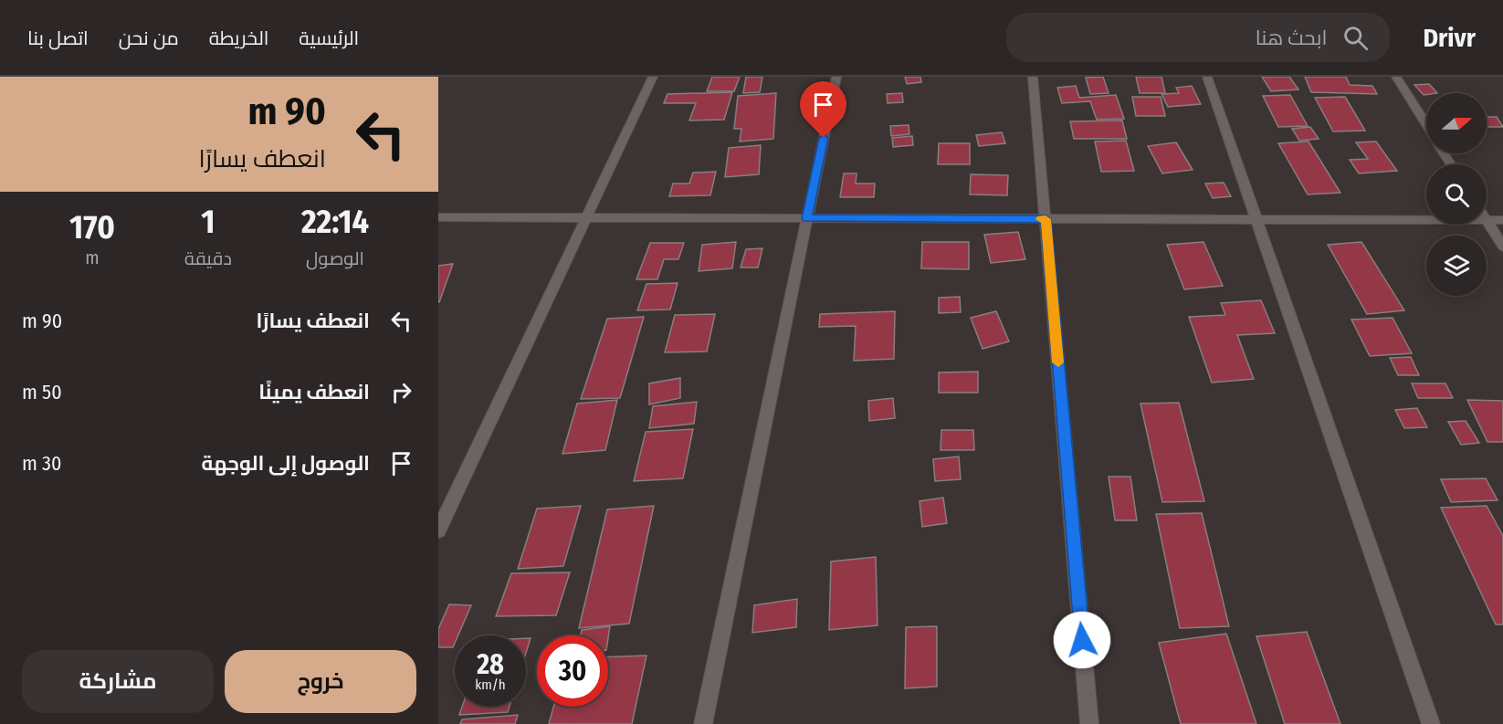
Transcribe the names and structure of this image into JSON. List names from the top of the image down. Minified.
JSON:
{"north":"right","page":{"header":"Drivr","search":"ابحث هنا","nav":["الرئيسية","الخريطة","من نحن","اتصل بنا"],"turn":["90 m","انعطف يسارًا"],"eta":["22:14","الوصول","1","دقيقة","170","m"],"list":[{"name":"انعطف يسارًا","value":"90 m"},{"name":"انعطف يمينًا","value":"50 m"},{"name":"الوصول إلى الوجهة","value":"30 m"}],"speed":"28 km/h","limit":"30","buttons":["خروج","مشاركة"]}}
